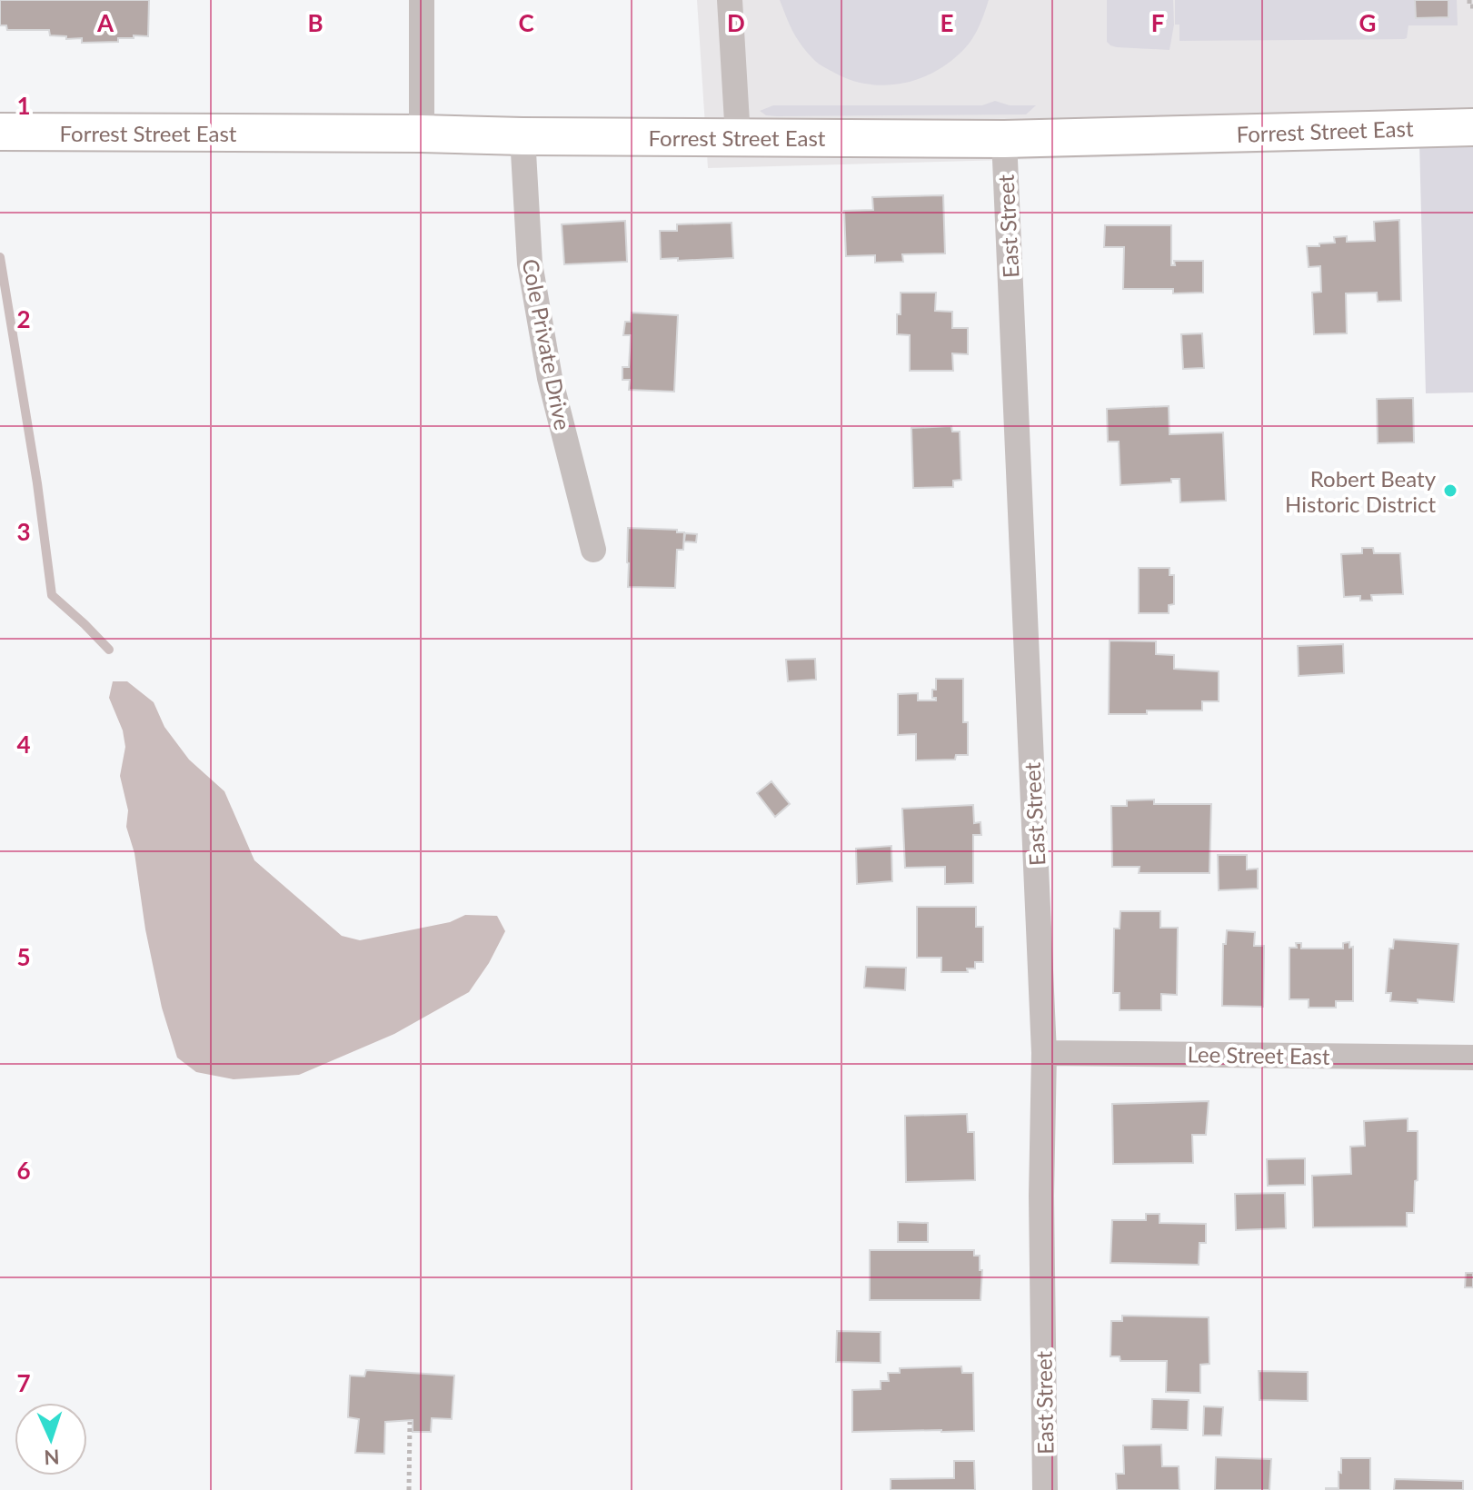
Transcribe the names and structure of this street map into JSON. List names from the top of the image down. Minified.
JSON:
{"streets":{"main road":["Forrest Street East"],"street":["East Street","Cole Private Drive","Lee Street East"]},"crossings":[["Forrest Street East","East Street"],["Forrest Street East","Cole Private Drive"],["East Street","Lee Street East"]],"places":["Robert Beaty Historic District"],"north":"bottom","grid":{"columns":["A","B","C","D","E","F","G"],"rows":["1","2","3","4","5","6","7"]}}
